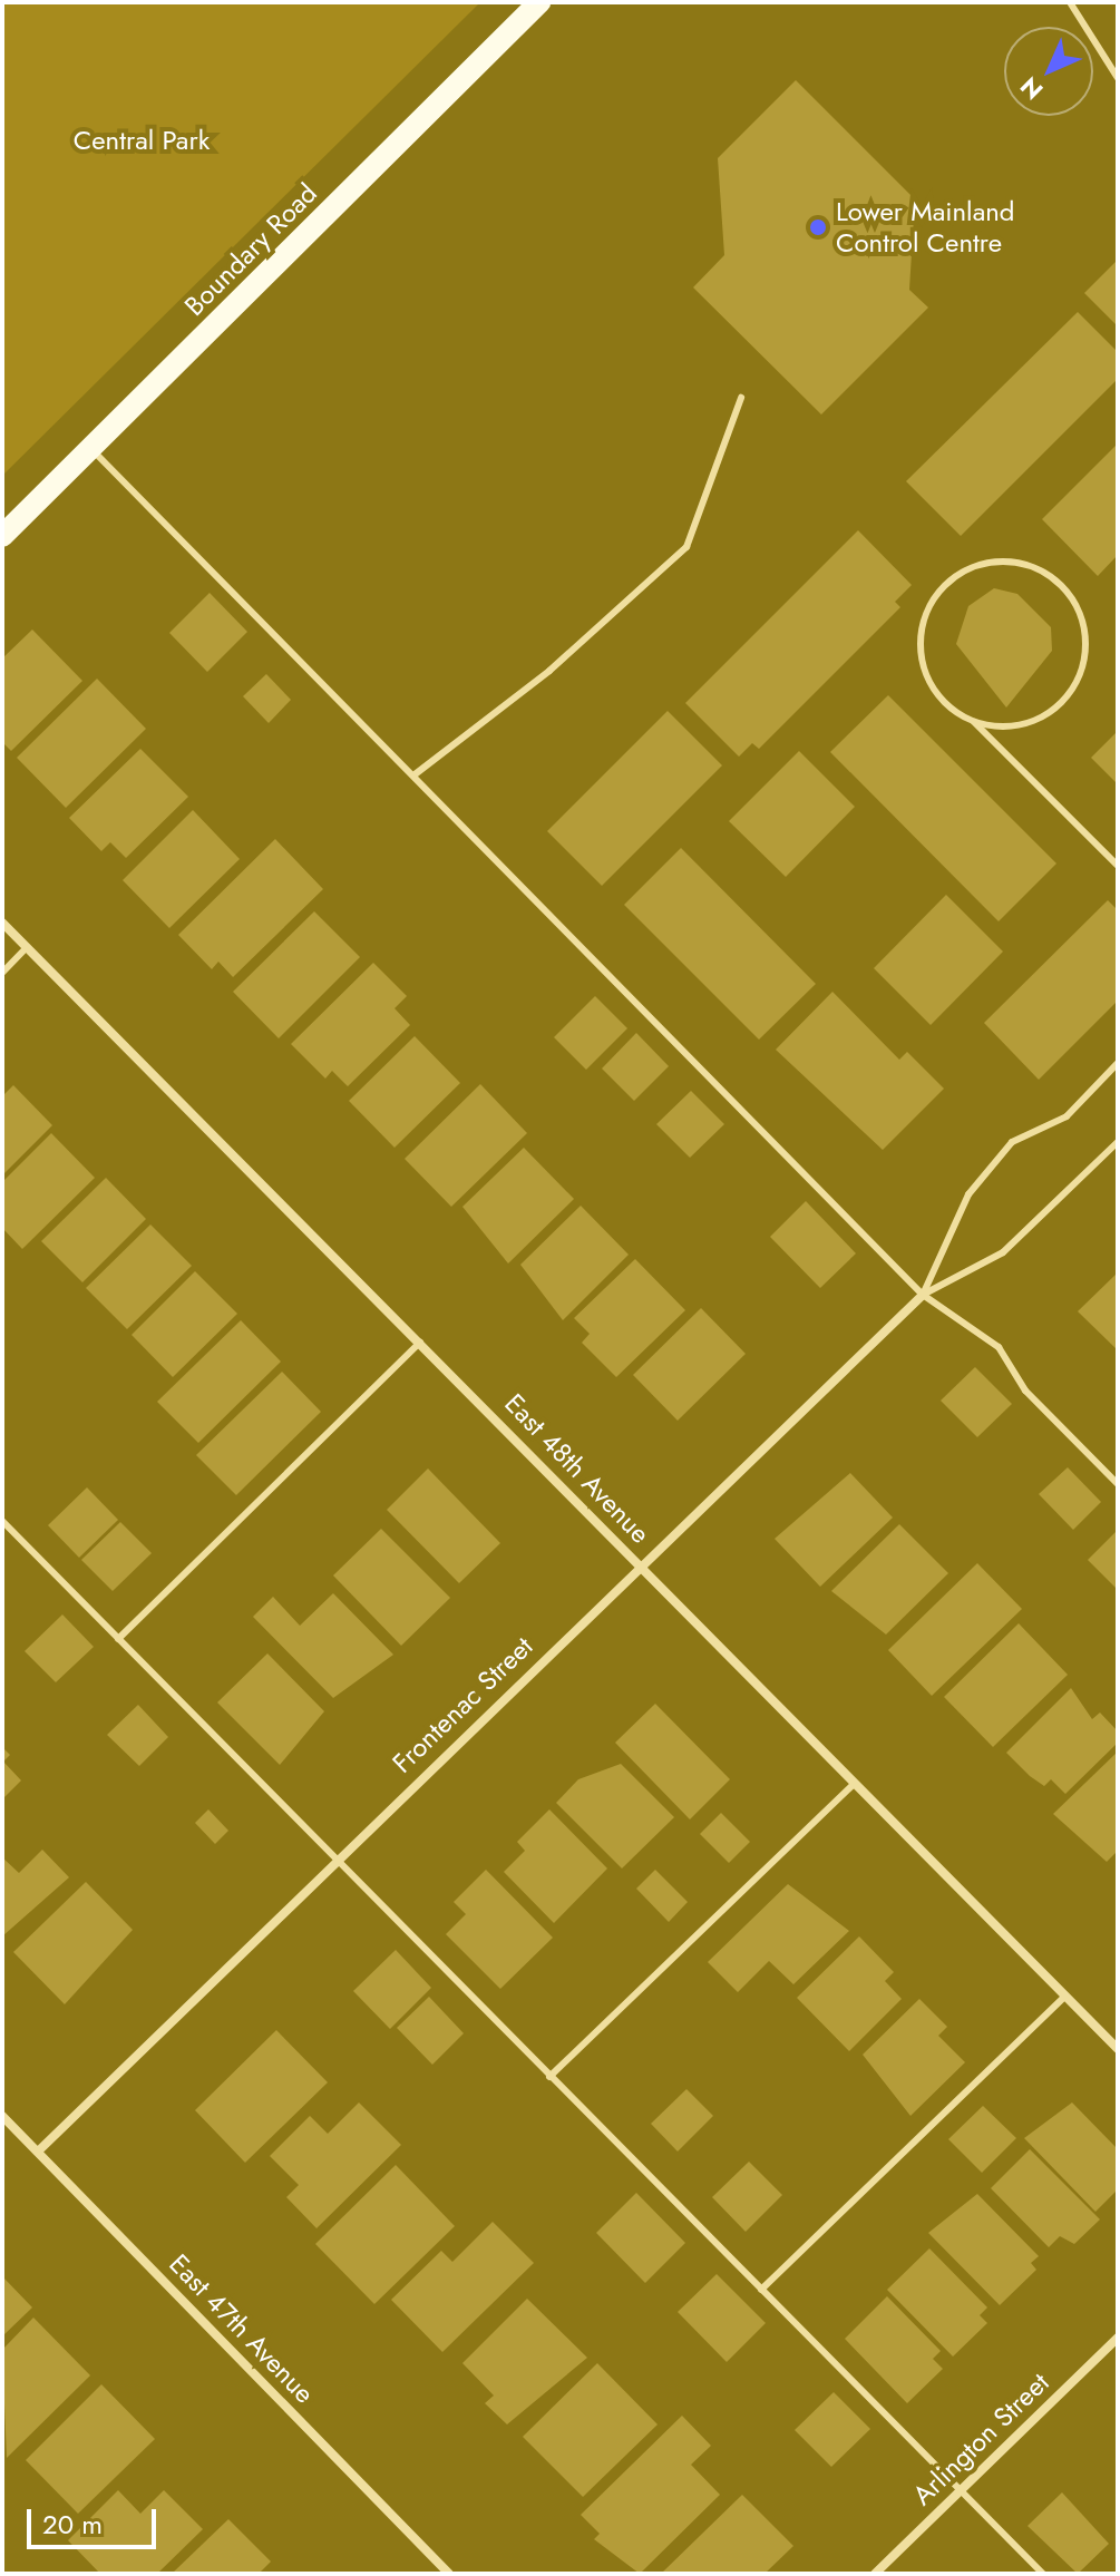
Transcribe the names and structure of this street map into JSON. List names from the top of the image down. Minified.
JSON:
{"streets":{"main road":["Boundary Road"],"street":["East 48th Avenue","Frontenac Street","East 47th Avenue","Arlington Street"]},"crossings":[["East 48th Avenue","Frontenac Street"],["Frontenac Street","East 47th Avenue"]],"parks":["Central Park"],"places":["Lower Mainland Control Centre"],"scale_bar":"20 m","north":"bottom left"}
